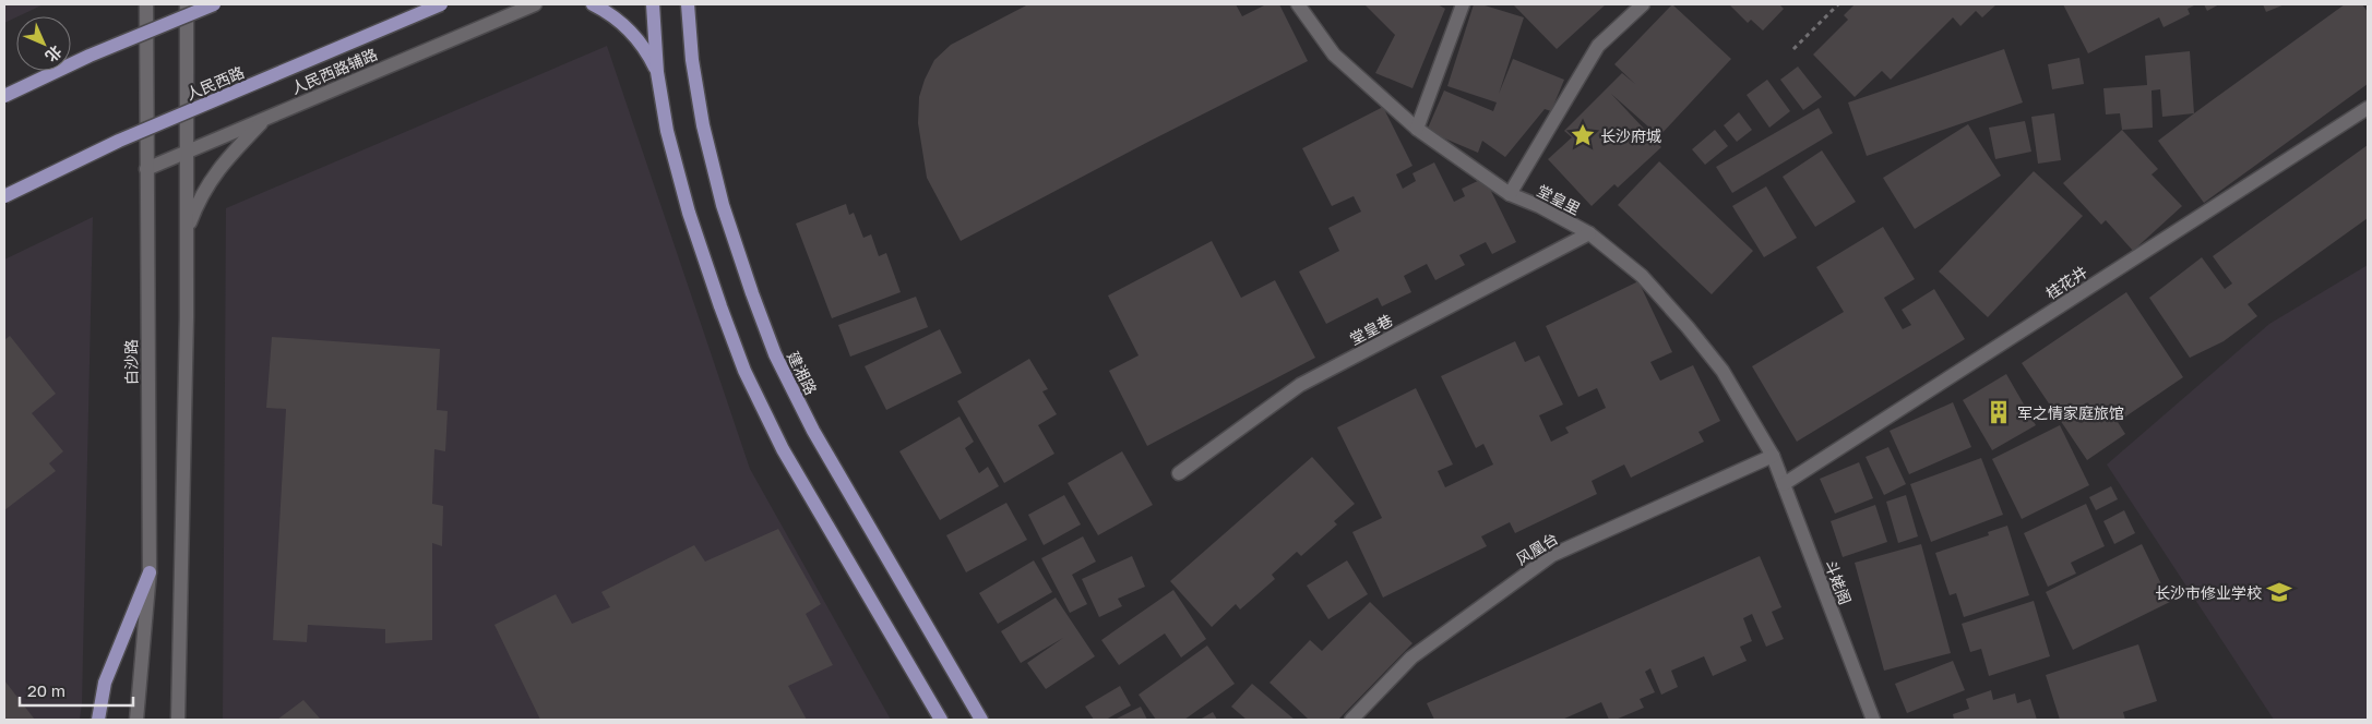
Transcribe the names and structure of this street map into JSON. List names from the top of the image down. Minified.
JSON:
{"streets":{"main road":["人民西路","建湘路"],"street":["人民西路辅路","堂皇里","桂花井","堂皇巷","白沙路","风凰台","斗姥阁"]},"crossings":[["人民西路辅路","白沙路"],["堂皇里","堂皇巷"],["堂皇里","风凰台"],["堂皇里","斗姥阁"],["桂花井","斗姥阁"],["风凰台","斗姥阁"]],"places":{"place":["长沙府城"],"building":["军之情家庭旅馆"],"school or university":["长沙市修业学校"]},"scale_bar":"20 m","north":"bottom right"}
